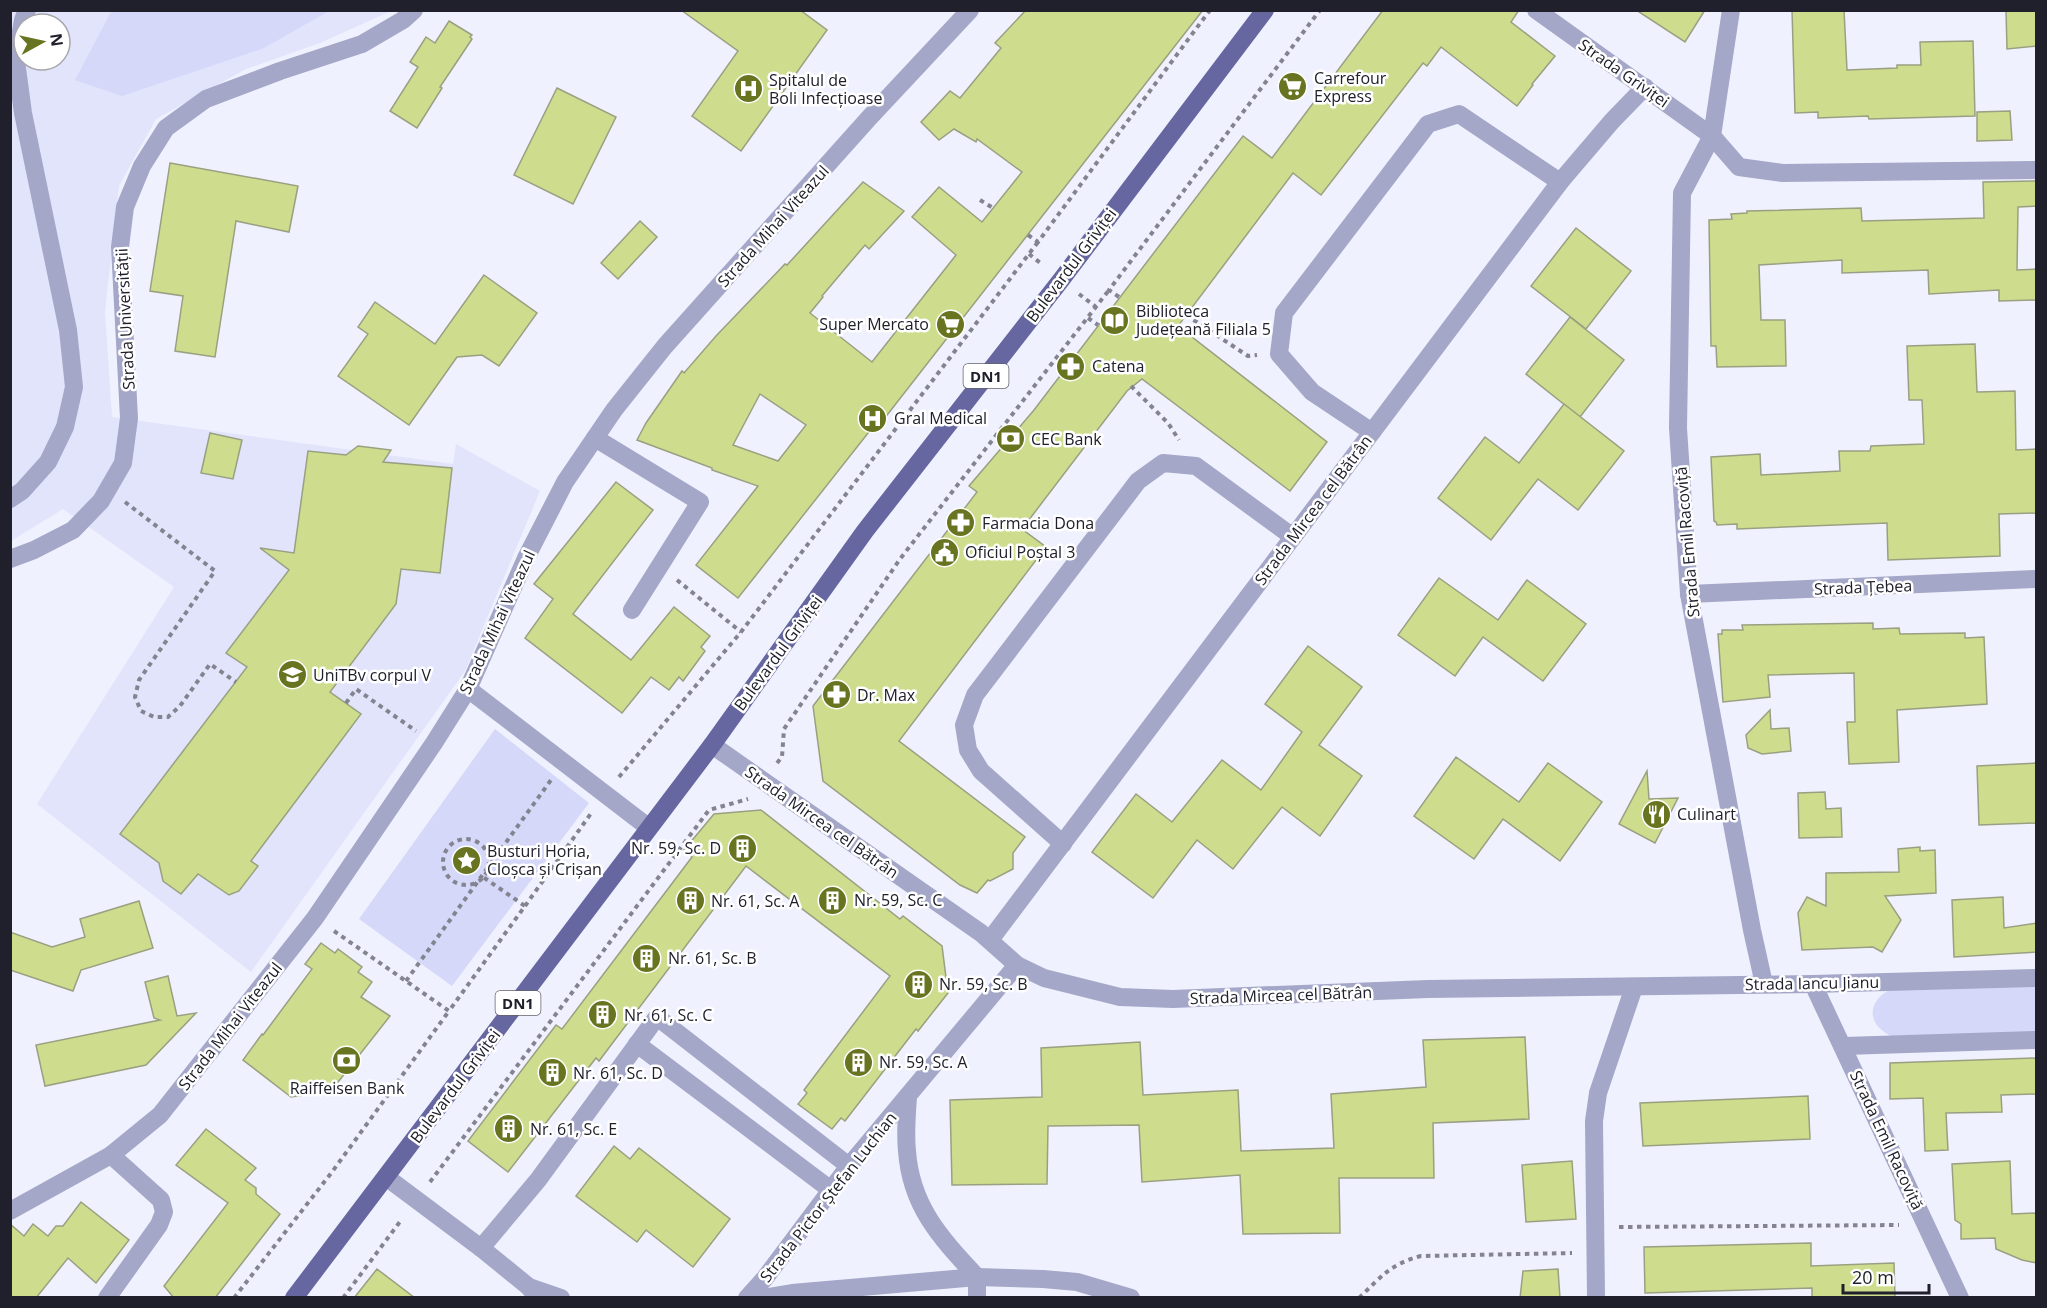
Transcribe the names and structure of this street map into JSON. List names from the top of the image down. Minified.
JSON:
{"streets":{"main road":["Bulevardul Griviței","DN1"],"street":["Strada Griviței","Strada Mihai Viteazul","Strada Universității","Strada Mircea cel Bătrân","Strada Emil Racoviță","Strada Țebea","Strada Iancu Jianu","Strada Pictor Ștefan Luchian"]},"crossings":[["Strada Griviței","Strada Mircea cel Bătrân"],["Strada Griviței","Strada Emil Racoviță"],["Bulevardul Griviței","Strada Mircea cel Bătrân"],["Strada Mircea cel Bătrân","Strada Iancu Jianu"],["Strada Mircea cel Bătrân","Strada Pictor Ștefan Luchian"],["Strada Emil Racoviță","Strada Țebea"],["Strada Emil Racoviță","Strada Iancu Jianu"]],"places":{"supermarket":["Carrefour Express","Super Mercato"],"hospital":["Spitalul de Boli Infecțioase","Gral Medical"],"library":["Biblioteca Județeană Filiala 5"],"pharmacy":["Catena","Farmacia Dona","Dr. Max"],"bank":["CEC Bank","Raiffeisen Bank"],"public building":["Oficiul Poștal 3"],"school or university":["UniTBv corpul V"],"restaurant":["Culinart"],"building":["Nr. 59, Sc. D","Nr. 59, Sc. C","Nr. 61, Sc. A","Nr. 61, Sc. B","Nr. 59, Sc. B","Nr. 61, Sc. C","Nr. 59, Sc. A","Nr. 61, Sc. D","Nr. 61, Sc. E"],"place":["Busturi Horia, Cloșca și Crișan"]},"scale_bar":"20 m","north":"right"}
